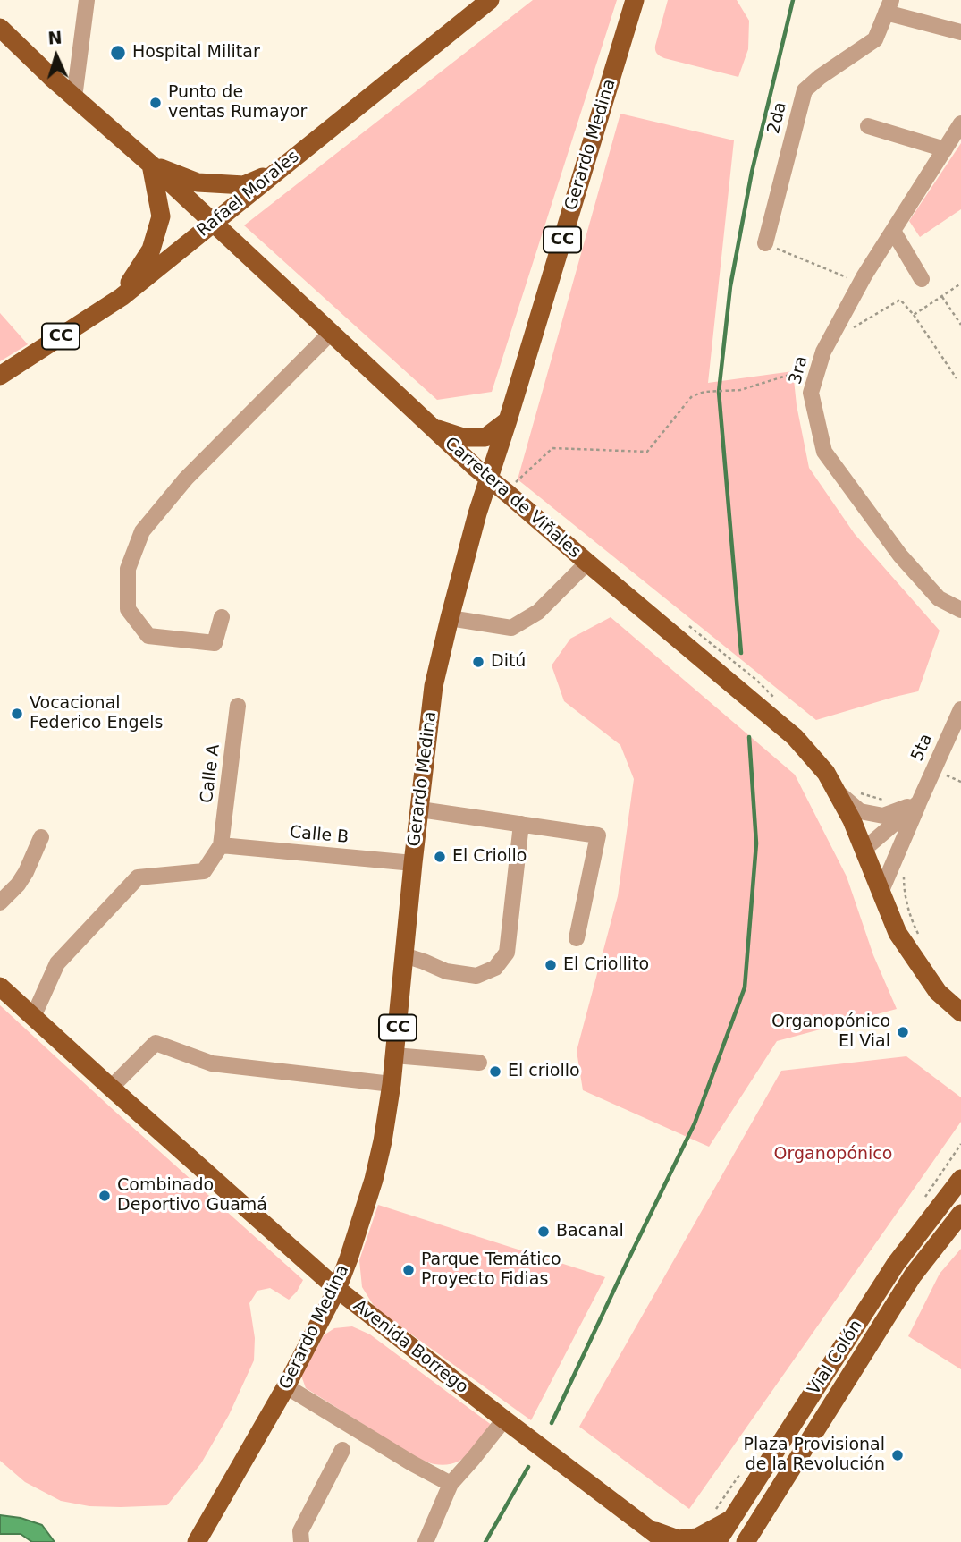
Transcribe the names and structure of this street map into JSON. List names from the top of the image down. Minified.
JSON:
{"streets":{"main road":["Gerardo Medina","Rafael Morales","CC","Carretera de Viñales","Avenida Borrego","Vial Colón"],"street":["2da","3ra","5ta","Calle A","Calle B"]},"crossings":[["Gerardo Medina","Carretera de Viñales"],["Gerardo Medina","Calle B"],["Gerardo Medina","Avenida Borrego"],["Rafael Morales","Carretera de Viñales"],["Carretera de Viñales","5ta"],["Calle A","Calle B"]],"parks":["Organopónico"],"places":["Hospital Militar","Punto de ventas Rumayor","Ditú","Vocacional Federico Engels","El Criollo","El Criollito","Organopónico El Vial","El criollo","Combinado Deportivo Guamá","Bacanal","Parque Temático Proyecto Fidias","Plaza Provisional de la Revolución"],"north":"top"}
